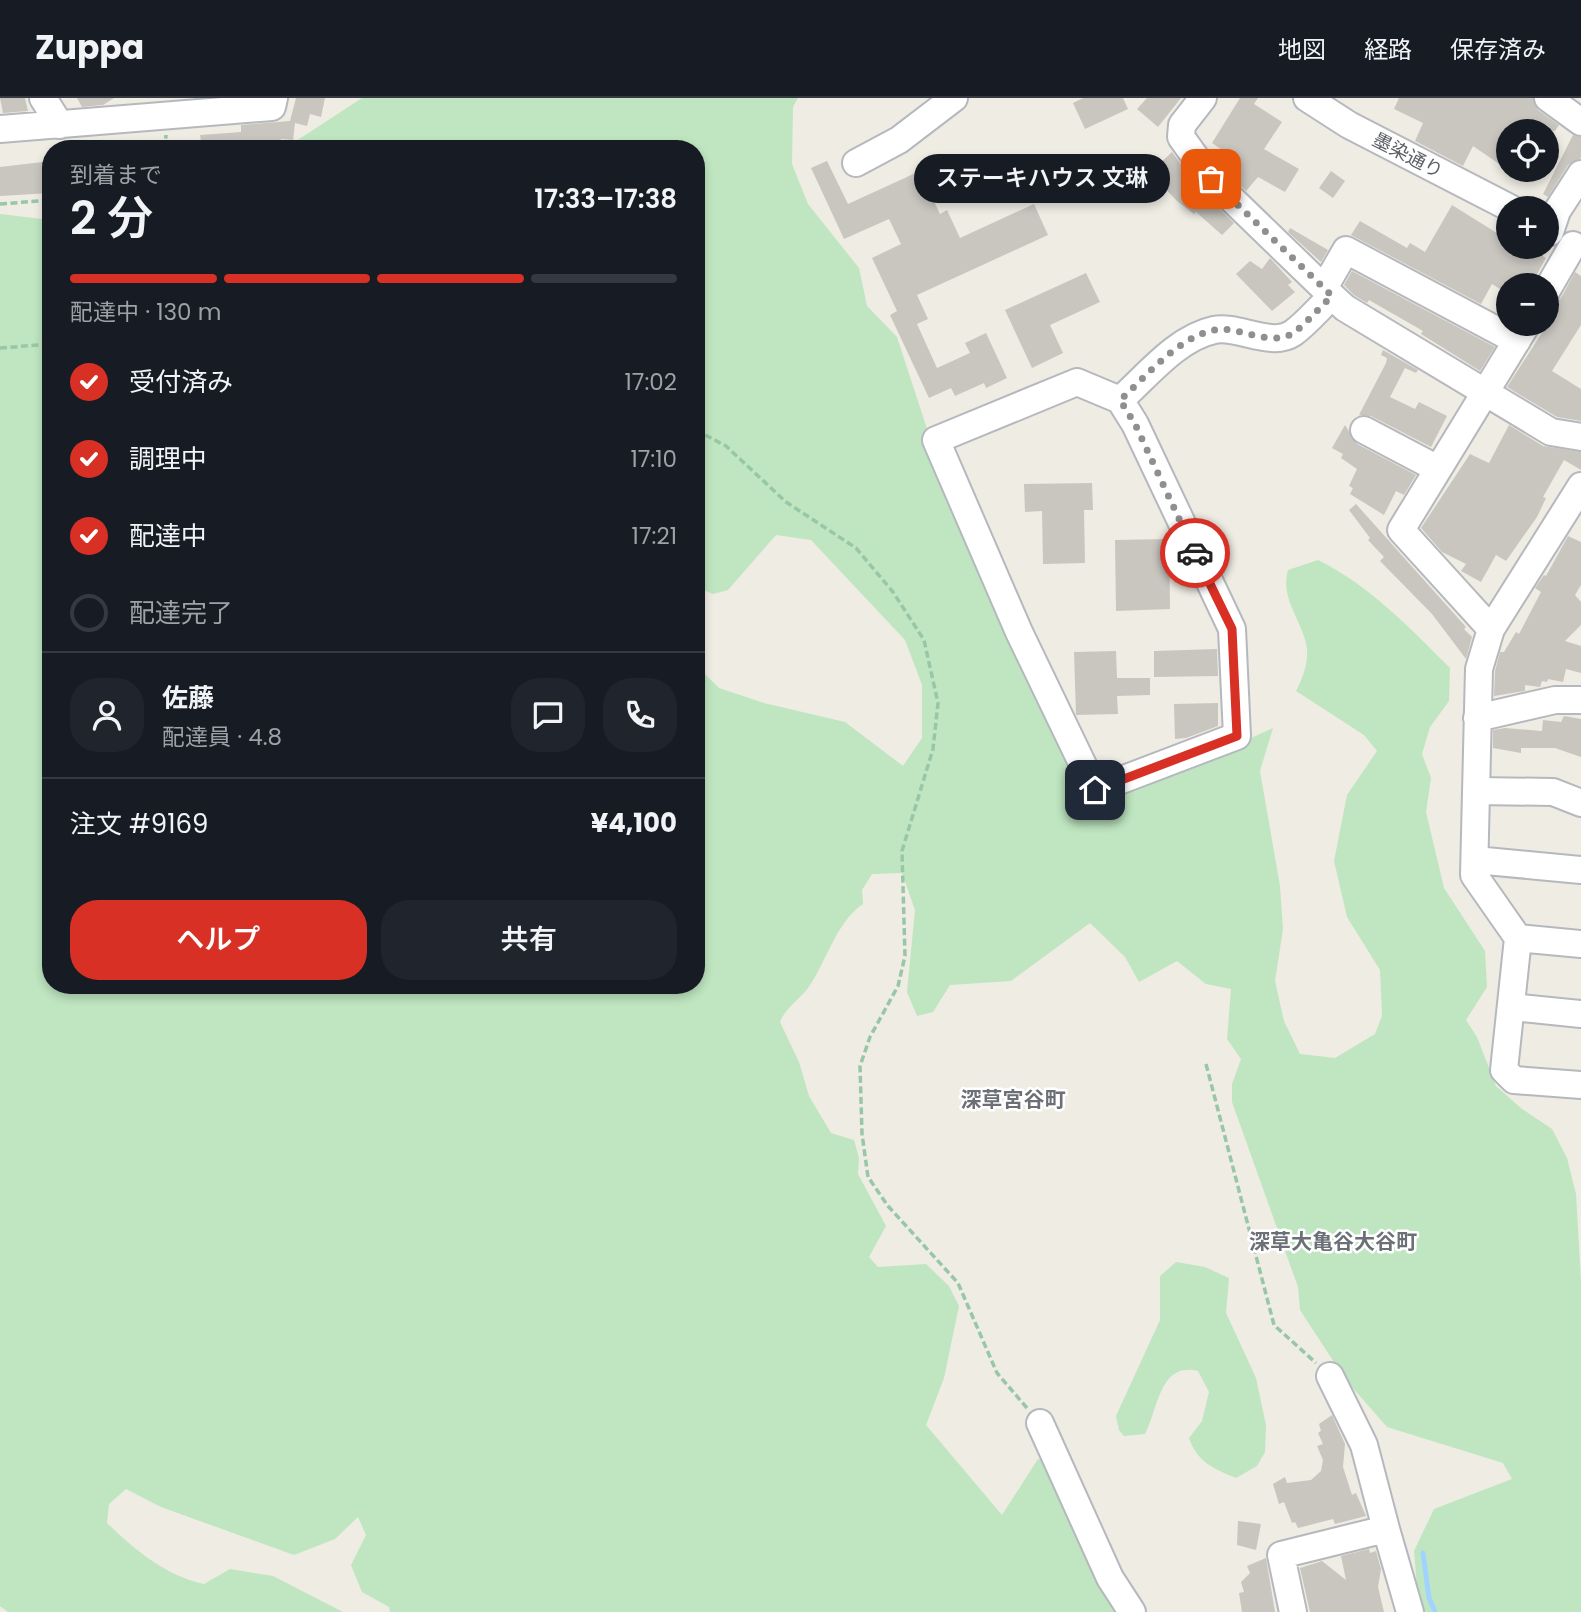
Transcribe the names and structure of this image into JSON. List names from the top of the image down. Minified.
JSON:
{"streets":{"street":["墨染通り"]},"districts":["深草宮谷町","深草大亀谷大谷町"],"places":["ステーキハウス 文琳"],"page":{"header":"Zuppa","nav":["地図","経路","保存済み"],"map_buttons":["+","−"],"heading":["2 分","到着まで","17:33–17:38"],"panel":["佐藤","配達員 · 4.8","注文 #9169","¥4,100"],"bubble":"ステーキハウス 文琳","bar":"配達中 · 130 m","list":[["受付済み","17:02"],["調理中","17:10"],["配達中","17:21"],"配達完了"],"buttons":["ヘルプ","共有"]}}
